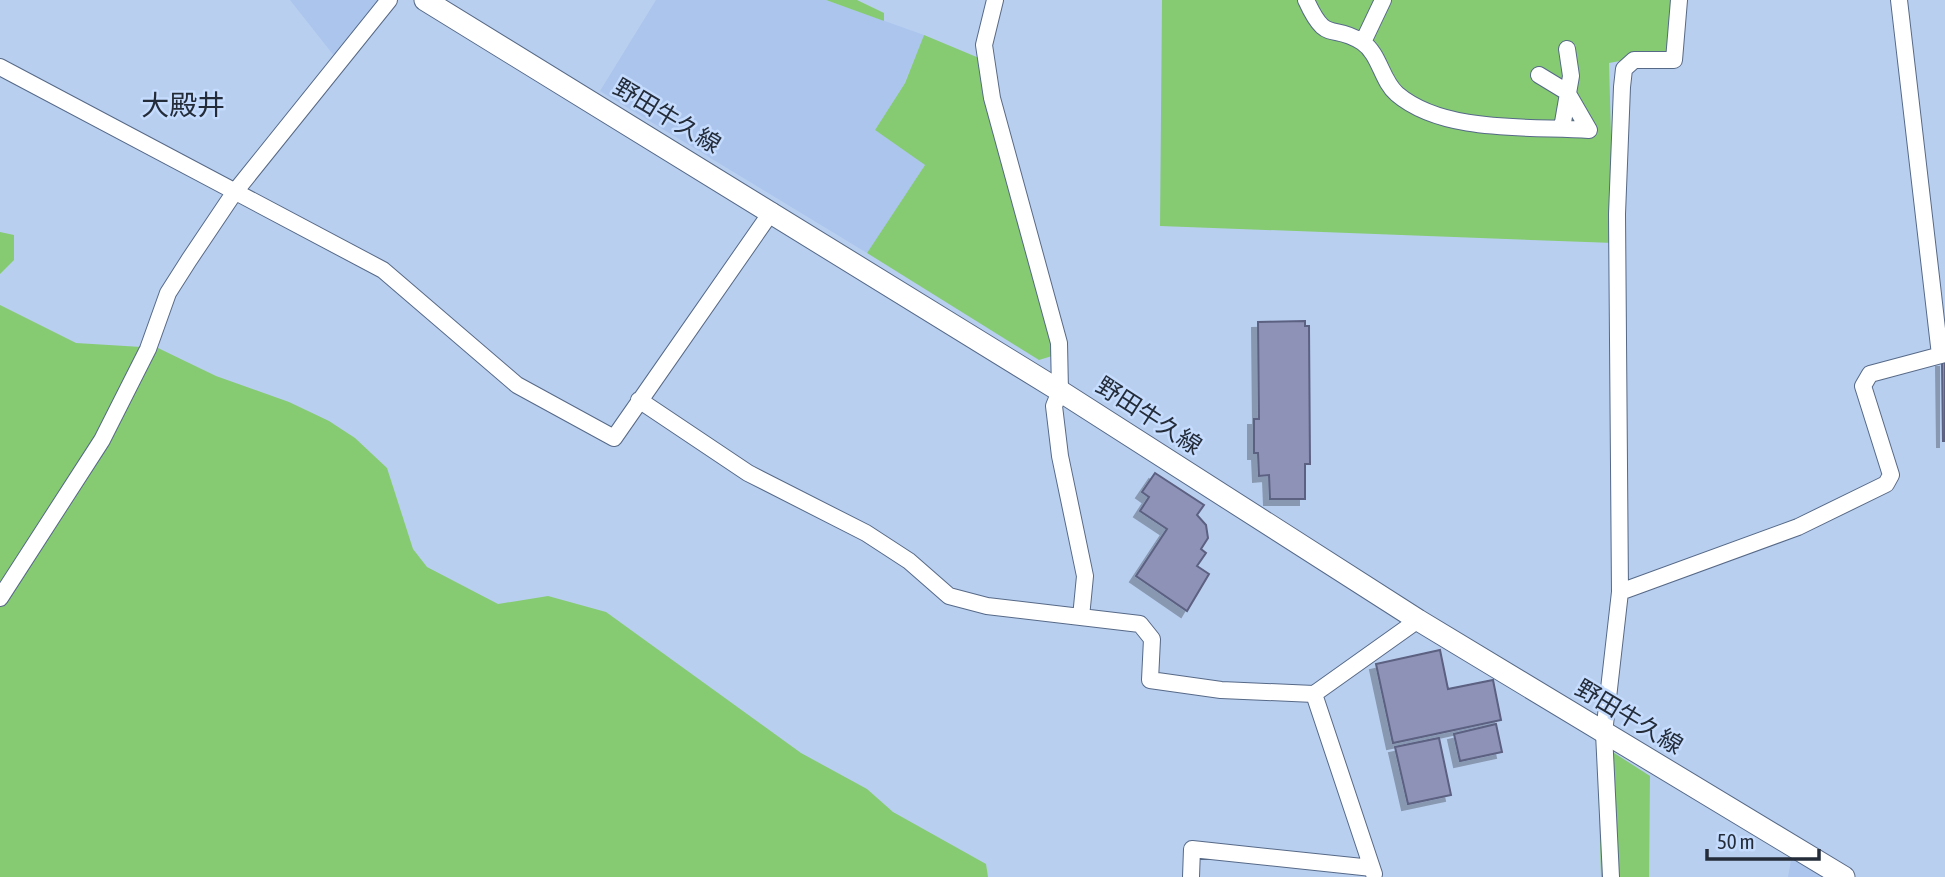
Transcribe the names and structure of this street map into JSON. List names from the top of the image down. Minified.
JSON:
{"streets":{"main road":["野田牛久線"]},"districts":["大殿井"],"scale_bar":"50 m"}
